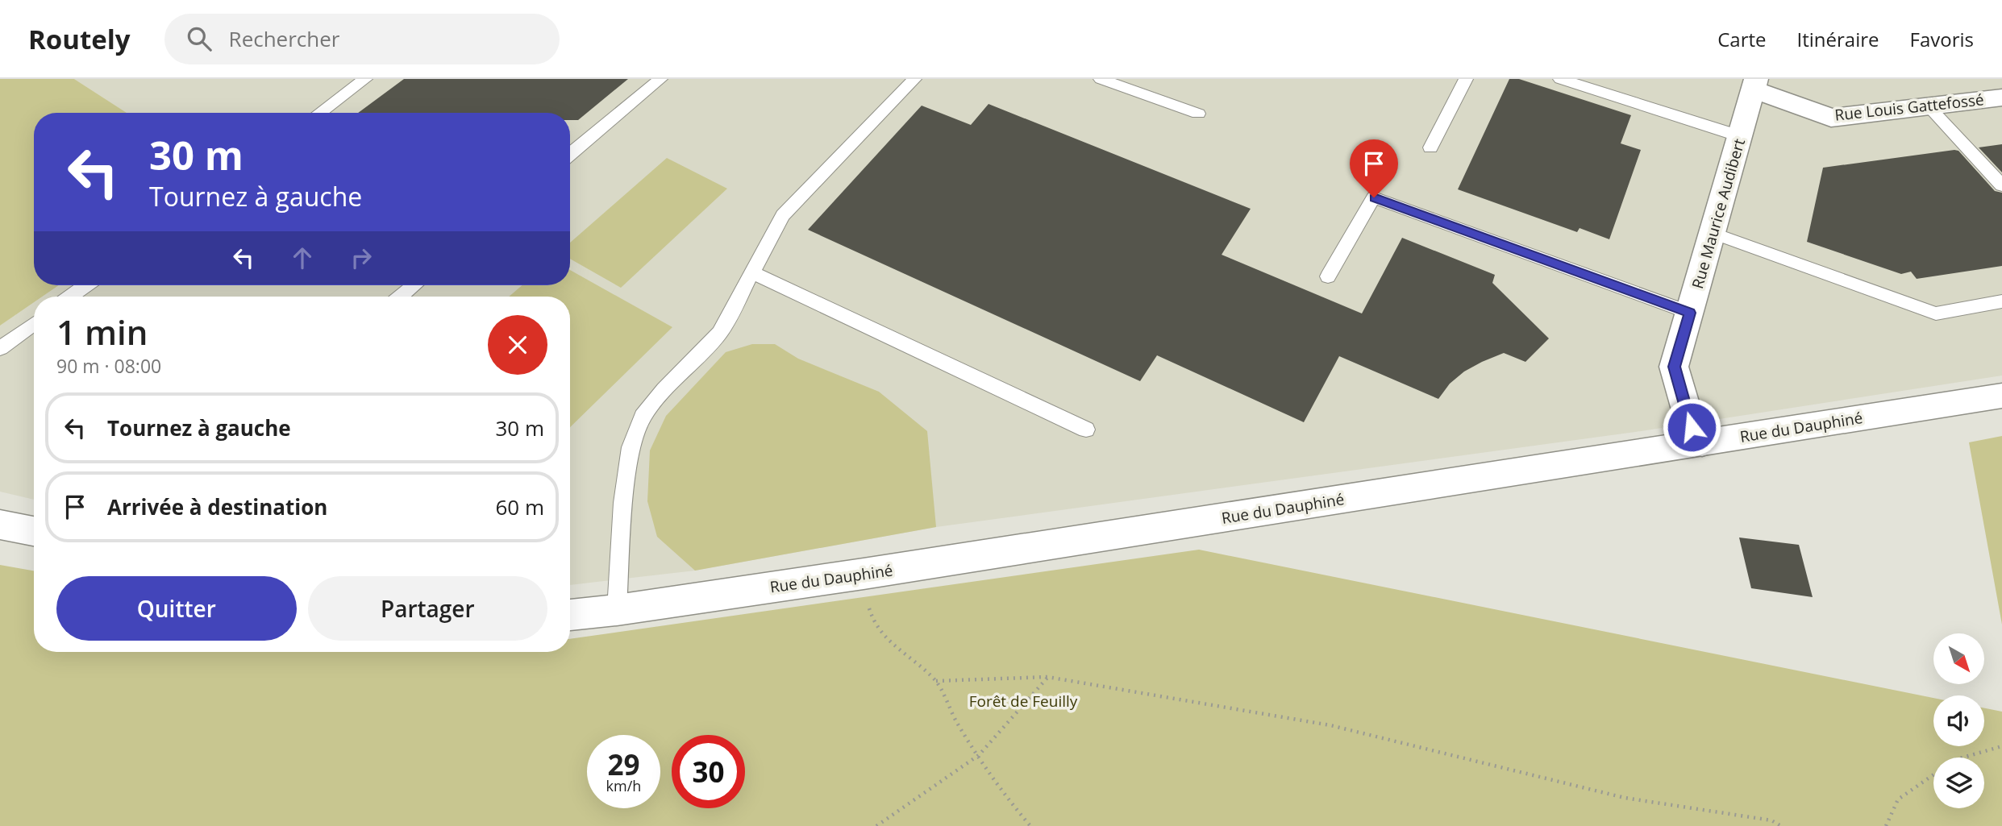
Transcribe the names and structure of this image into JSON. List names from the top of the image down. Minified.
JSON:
{"streets":{"street":["Rue Louis Gattefossé","Rue Maurice Audibert","Rue du Dauphiné"]},"crossings":[["Rue Louis Gattefossé","Rue Maurice Audibert"],["Rue Maurice Audibert","Rue du Dauphiné"]],"parks":["Forêt de Feuilly"],"north":"bottom right","page":{"header":"Routely","search":"Rechercher","nav":["Carte","Itinéraire","Favoris"],"turn":["30 m","Tournez à gauche"],"heading":["1 min","90 m · 08:00"],"list":[{"name":"Tournez à gauche","value":"30 m"},{"name":"Arrivée à destination","value":"60 m"}],"buttons":["Quitter","Partager"],"speed":"29 km/h","limit":"30"}}
